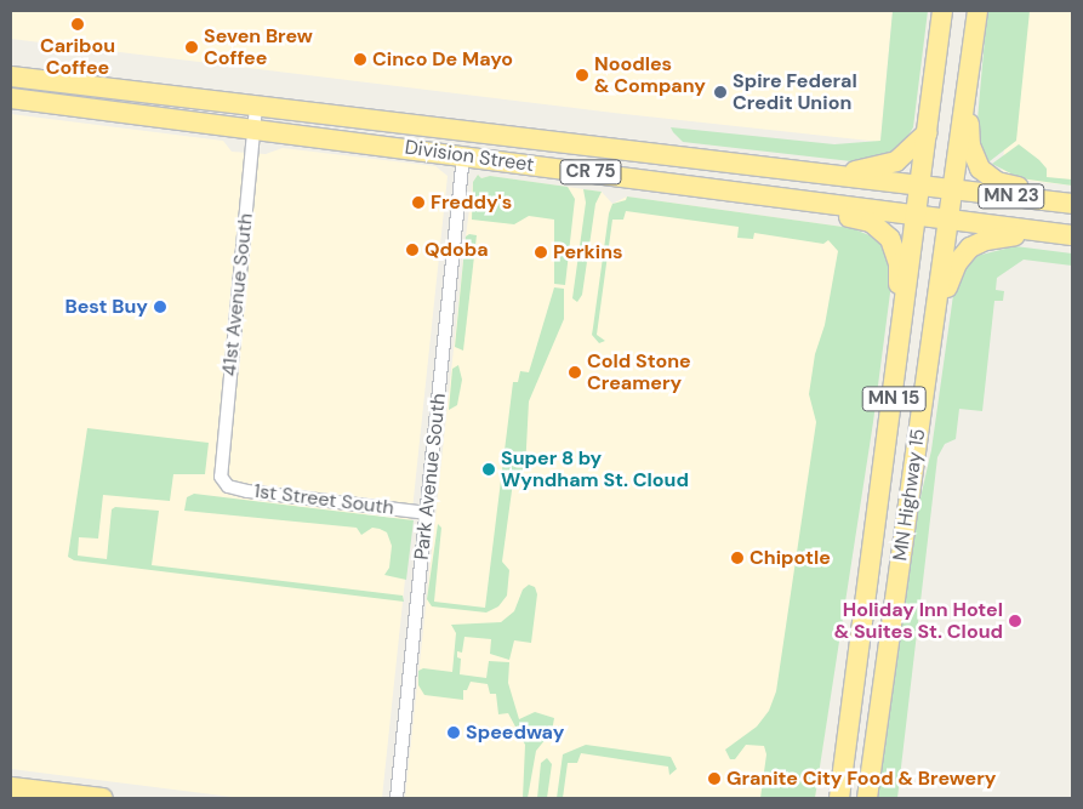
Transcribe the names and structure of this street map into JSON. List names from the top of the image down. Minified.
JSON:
{"streets":{"highway":["Division Street","CR 75","MN 23","MN 15","MN Highway 15"],"street":["41st Avenue South","Park Avenue South","1st Street South"]},"crossings":[["Division Street","41st Avenue South"],["Division Street","Park Avenue South"],["Division Street","MN Highway 15"],["41st Avenue South","1st Street South"],["Park Avenue South","1st Street South"]],"places":["Caribou Coffee","Seven Brew Coffee","Cinco De Mayo","Noodles & Company","Spire Federal Credit Union","Freddy's","Qdoba","Perkins","Best Buy","Cold Stone Creamery","Super 8 by Wyndham St. Cloud","Chipotle","Holiday Inn Hotel & Suites St. Cloud","Speedway","Granite City Food & Brewery"]}
